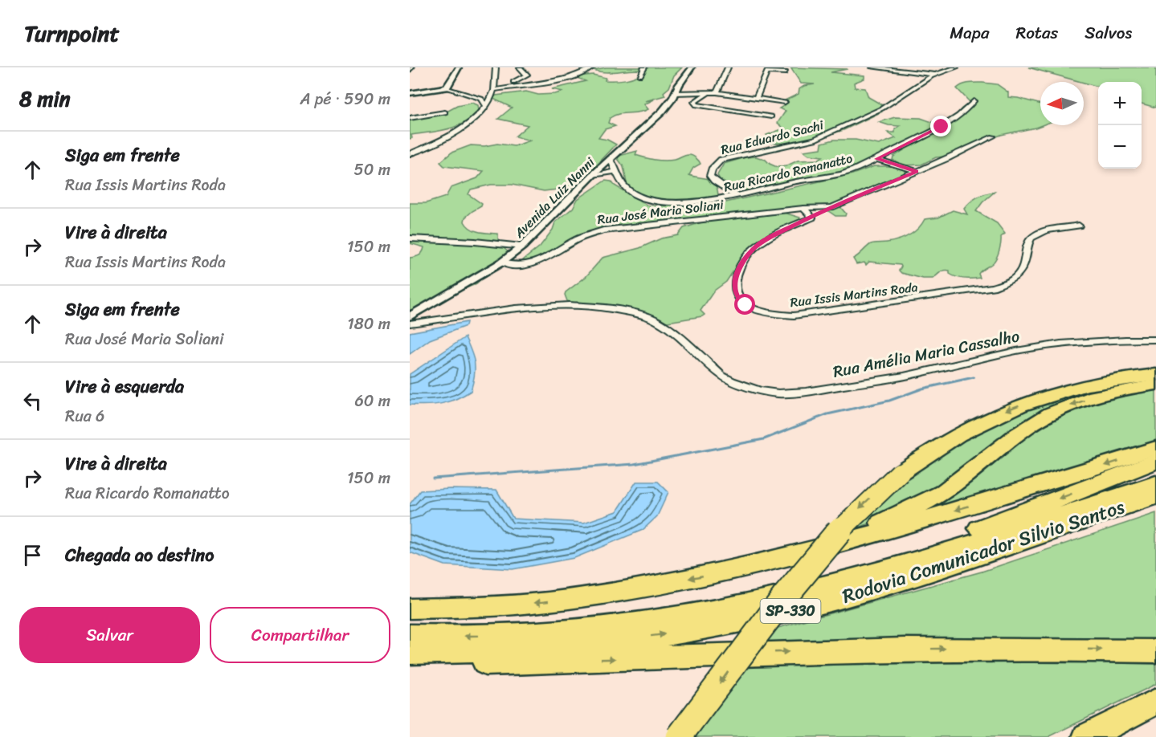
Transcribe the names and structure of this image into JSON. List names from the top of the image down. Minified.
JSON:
{"streets":{"highway":["Rodovia Comunicador Silvio Santos","SP-330"],"street":["Rua Eduardo Sachi","Rua Ricardo Romanatto","Avenida Luiz Nanni","Rua José Maria Soliani","Rua Issis Martins Roda","Rua Amélia Maria Cassalho"]},"crossings":[["Rua Eduardo Sachi","Rua Ricardo Romanatto"],["Rua Ricardo Romanatto","Avenida Luiz Nanni"],["Avenida Luiz Nanni","Rua José Maria Soliani"],["Rua José Maria Soliani","Rua Issis Martins Roda"]],"north":"left","page":{"header":"Turnpoint","nav":["Mapa","Rotas","Salvos"],"heading":["8 min","A pé · 590 m"],"map_buttons":["+","−"],"list":[["Siga em frente","Rua Issis Martins Roda","50 m"],["Vire à direita","Rua Issis Martins Roda","150 m"],["Siga em frente","Rua José Maria Soliani","180 m"],["Vire à esquerda","Rua 6","60 m"],["Vire à direita","Rua Ricardo Romanatto","150 m"],"Chegada ao destino"],"buttons":["Salvar","Compartilhar"]}}
